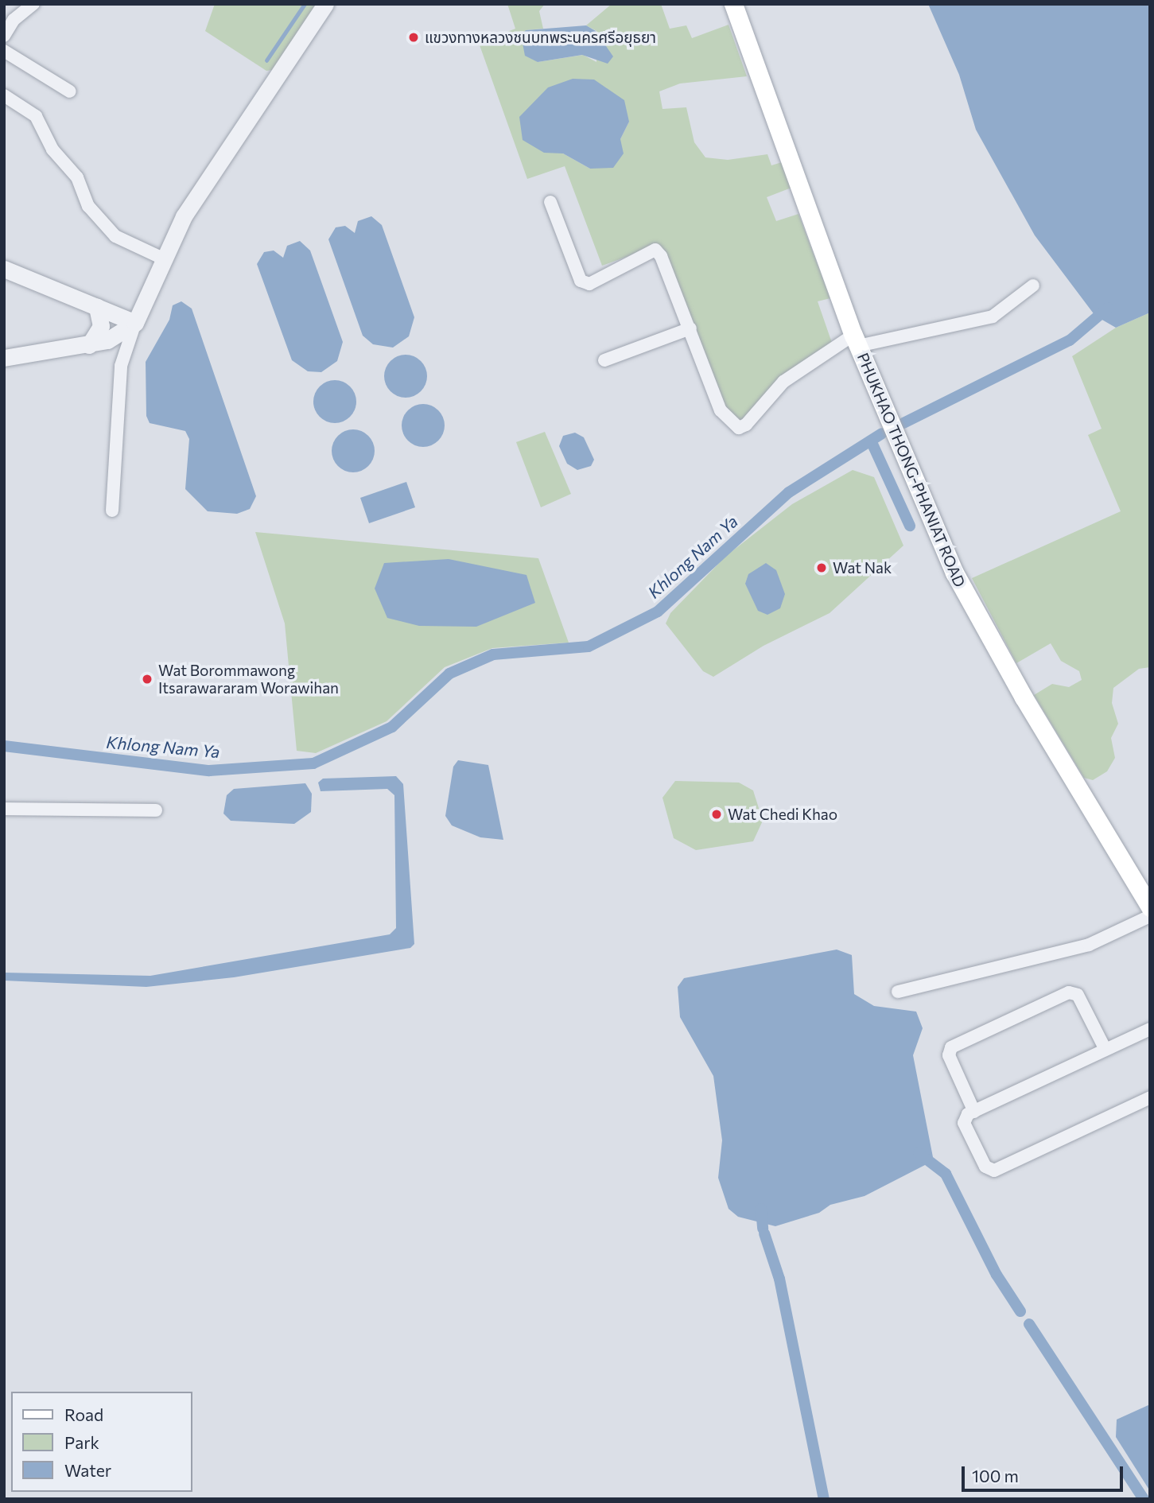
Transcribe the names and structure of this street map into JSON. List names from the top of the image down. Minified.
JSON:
{"streets":{"main road":["PHUKHAO THONG-PHANIAT ROAD"]},"water":["Khlong Nam Ya"],"places":["แขวงทางหลวงชนบทพระนครศรีอยุธยา","Wat Nak","Wat Borommawong Itsarawararam Worawihan","Wat Chedi Khao"],"legend":["Road","Park","Water"],"scale_bar":"100 m"}
